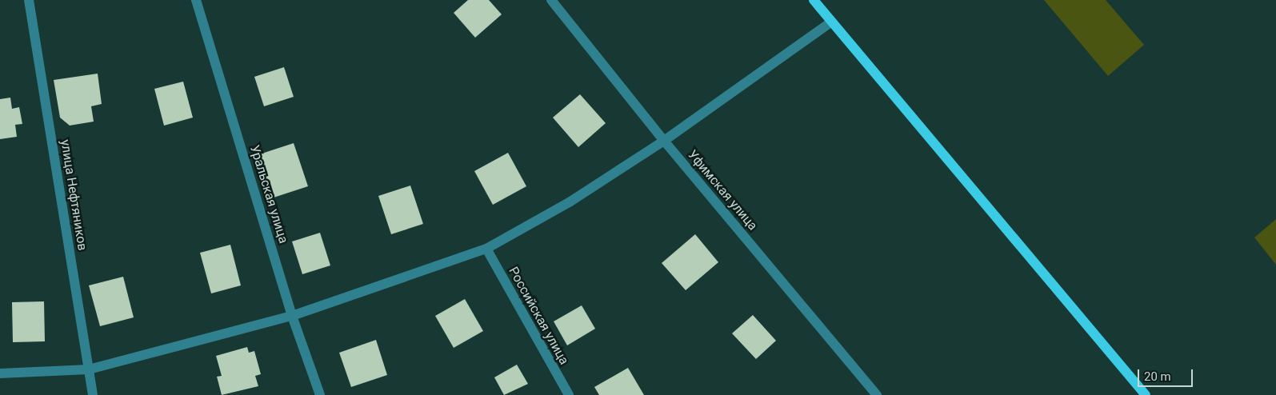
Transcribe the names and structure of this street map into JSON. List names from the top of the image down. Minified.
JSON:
{"streets":{"street":["Уфимская улица","Уральская улица","улица Нефтяников","Российская улица"]},"scale_bar":"20 m"}
